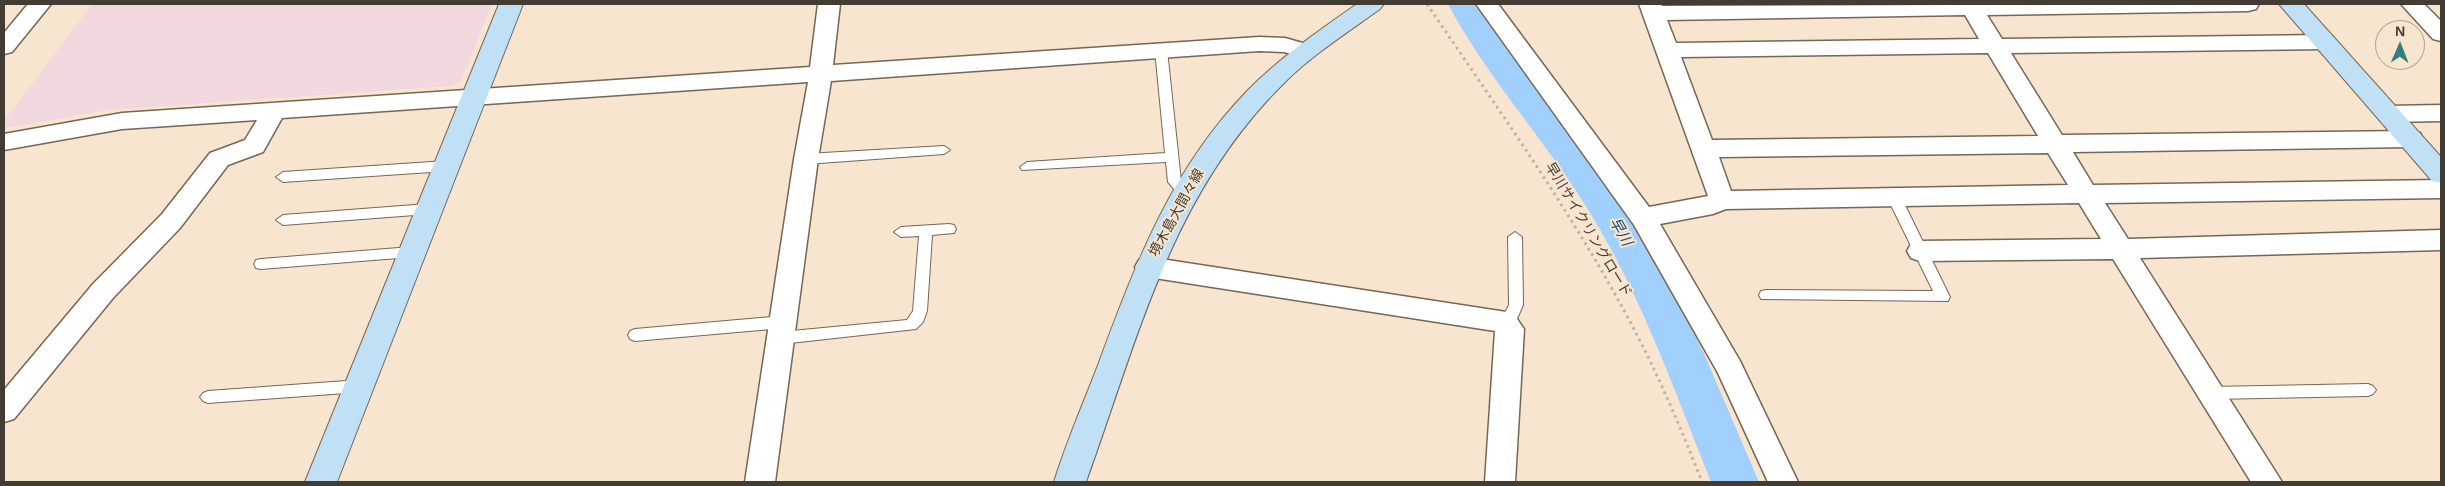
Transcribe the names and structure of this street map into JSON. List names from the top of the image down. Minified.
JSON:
{"streets":{"street":["境木島大間々線"],"path":["早川サイクリングロード"]},"water":["早川"],"north":"top"}
